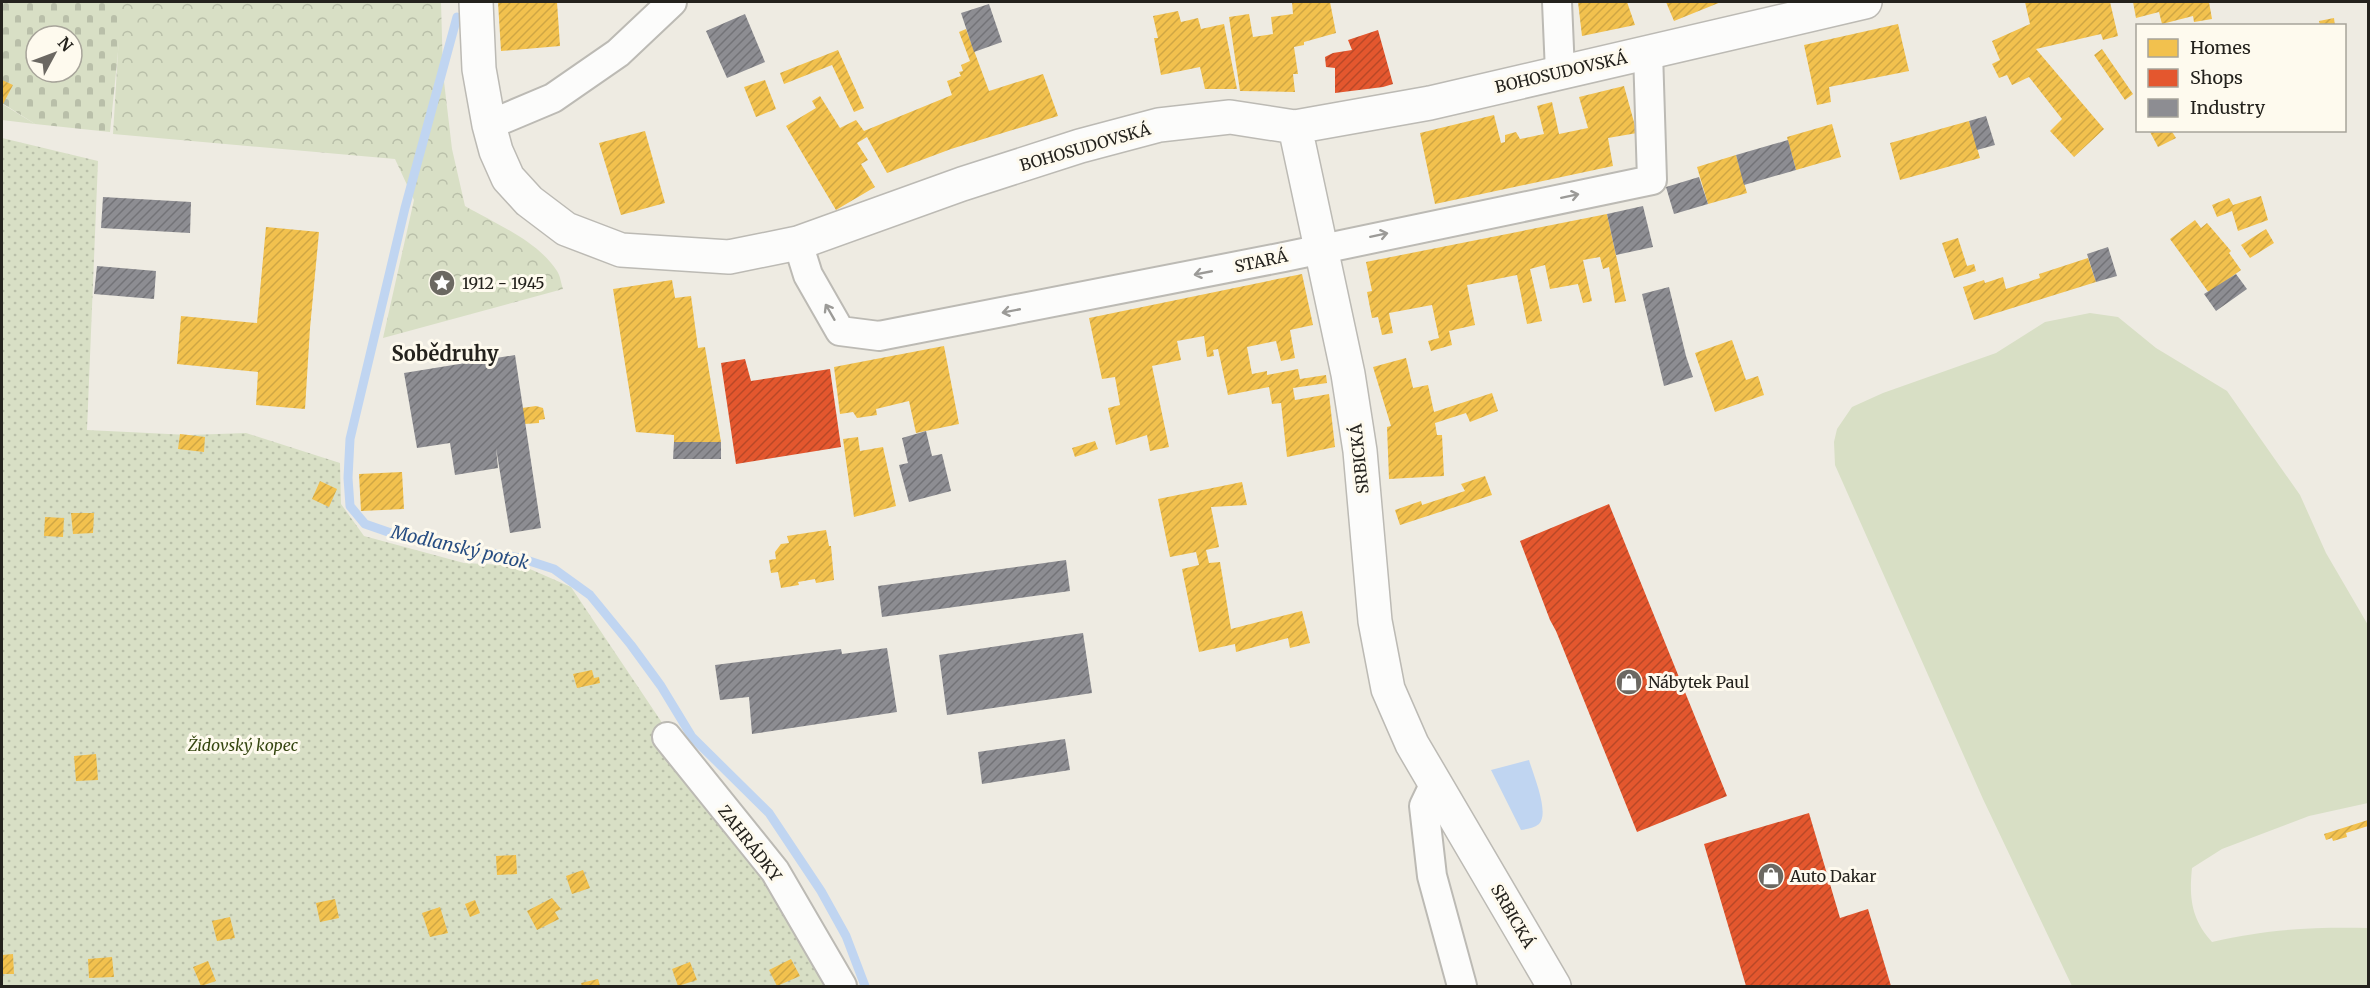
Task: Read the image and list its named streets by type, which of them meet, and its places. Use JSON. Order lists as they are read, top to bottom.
{
  "streets": {
    "street": [
      "BOHOSUDOVSKÁ",
      "STARÁ",
      "SRBICKÁ",
      "ZAHRÁDKY"
    ]
  },
  "crossings": [
    ["BOHOSUDOVSKÁ", "STARÁ"],
    ["BOHOSUDOVSKÁ", "SRBICKÁ"],
    ["STARÁ", "SRBICKÁ"]
  ],
  "districts": ["Sobědruhy"],
  "water": ["Modlanský potok"],
  "parks": ["Židovský kopec"],
  "places": {
    "place": ["1912 - 1945"],
    "shop": ["Nábytek Paul", "Auto Dakar"]
  },
  "legend": ["Homes", "Shops", "Industry"],
  "north": "top right"
}
